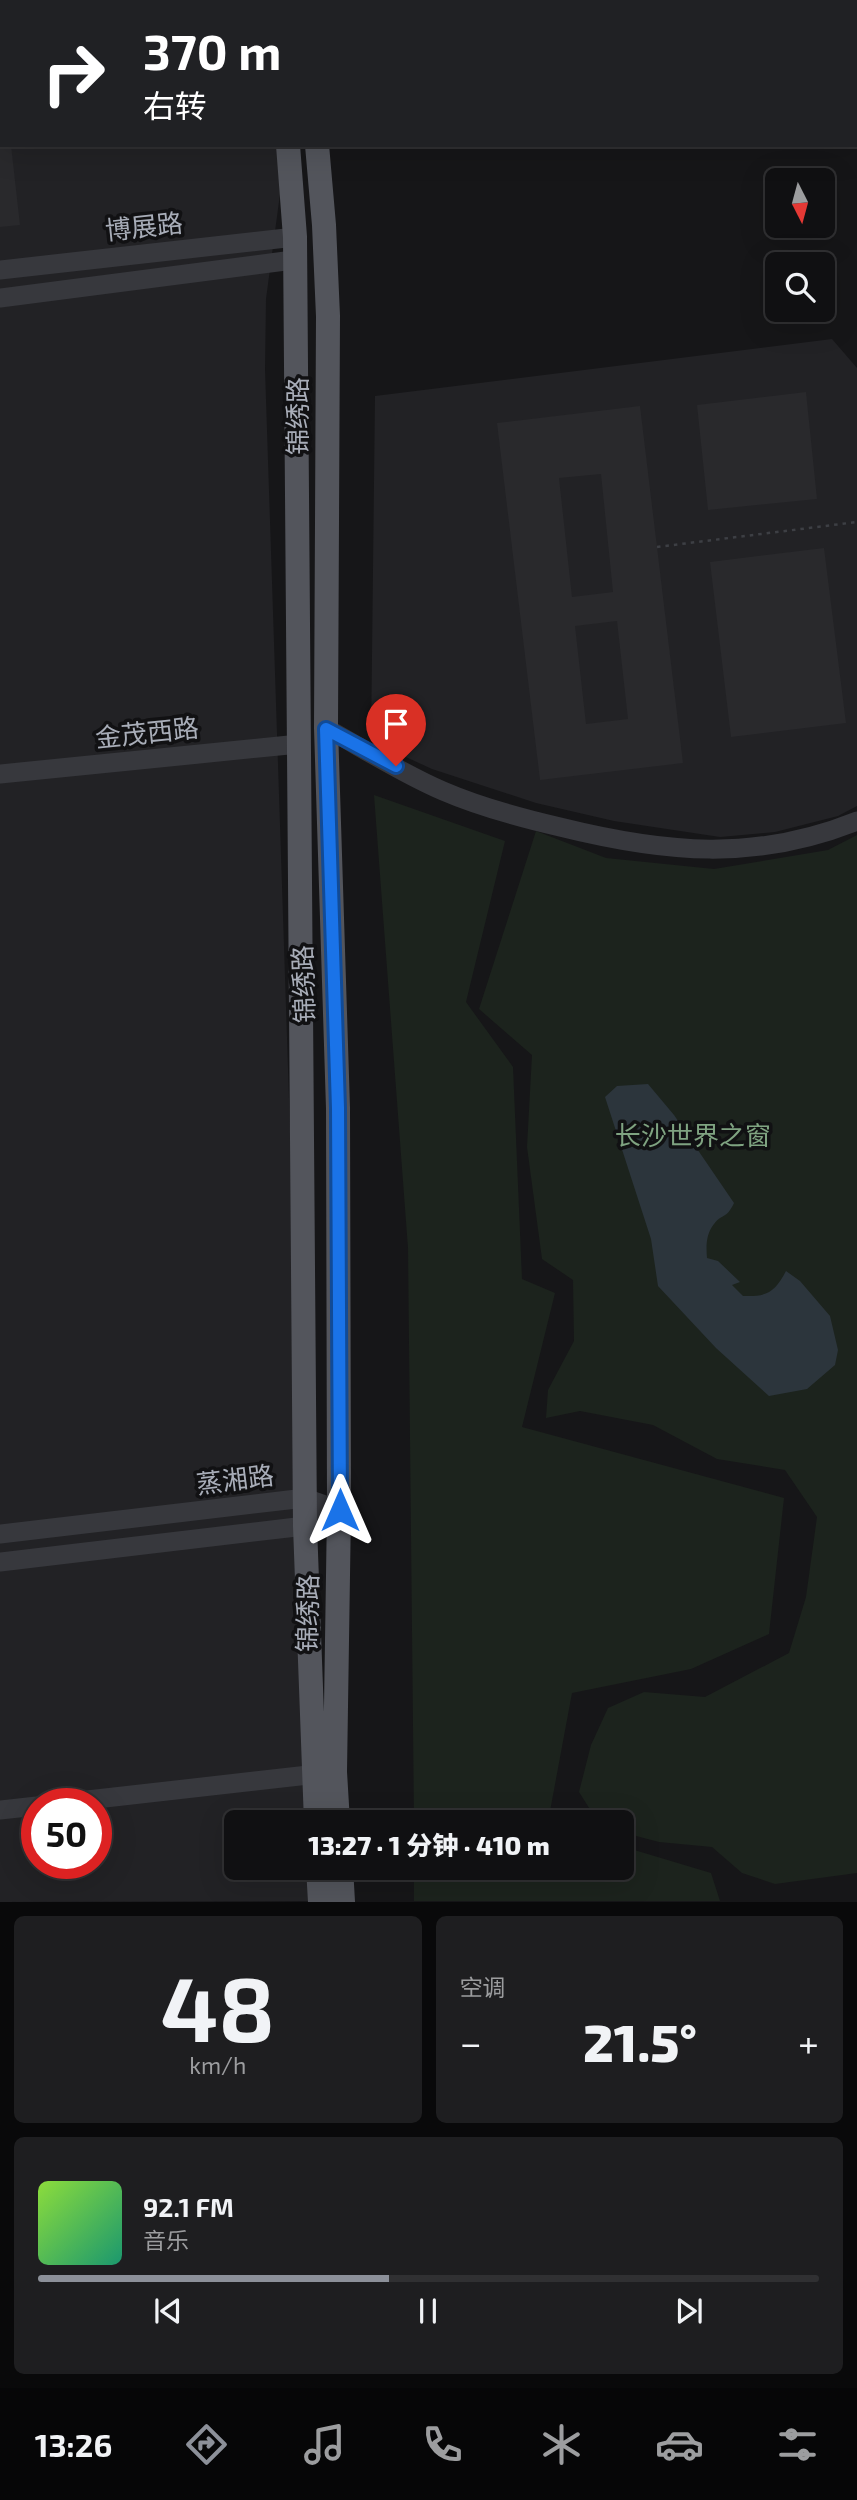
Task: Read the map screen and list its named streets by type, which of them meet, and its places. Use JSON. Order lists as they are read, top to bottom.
{
  "streets": {
    "main road": ["锦绣路"],
    "street": ["博展路", "金茂西路", "蒸湘路"]
  },
  "crossings": [
    ["博展路", "锦绣路"],
    ["锦绣路", "金茂西路"],
    ["锦绣路", "蒸湘路"]
  ],
  "parks": ["长沙世界之窗"],
  "north": "bottom",
  "page": {
    "turn": ["370 m", "右转"],
    "limit": "50",
    "trip": "13:27 · 1 分钟 · 410 m",
    "tile": [
      ["48", "km/h"],
      "空调"
    ],
    "heat": ["−", "21.5°", "+"],
    "song": ["92.1 FM", "音乐"],
    "tabs": "13:26"
  }
}
